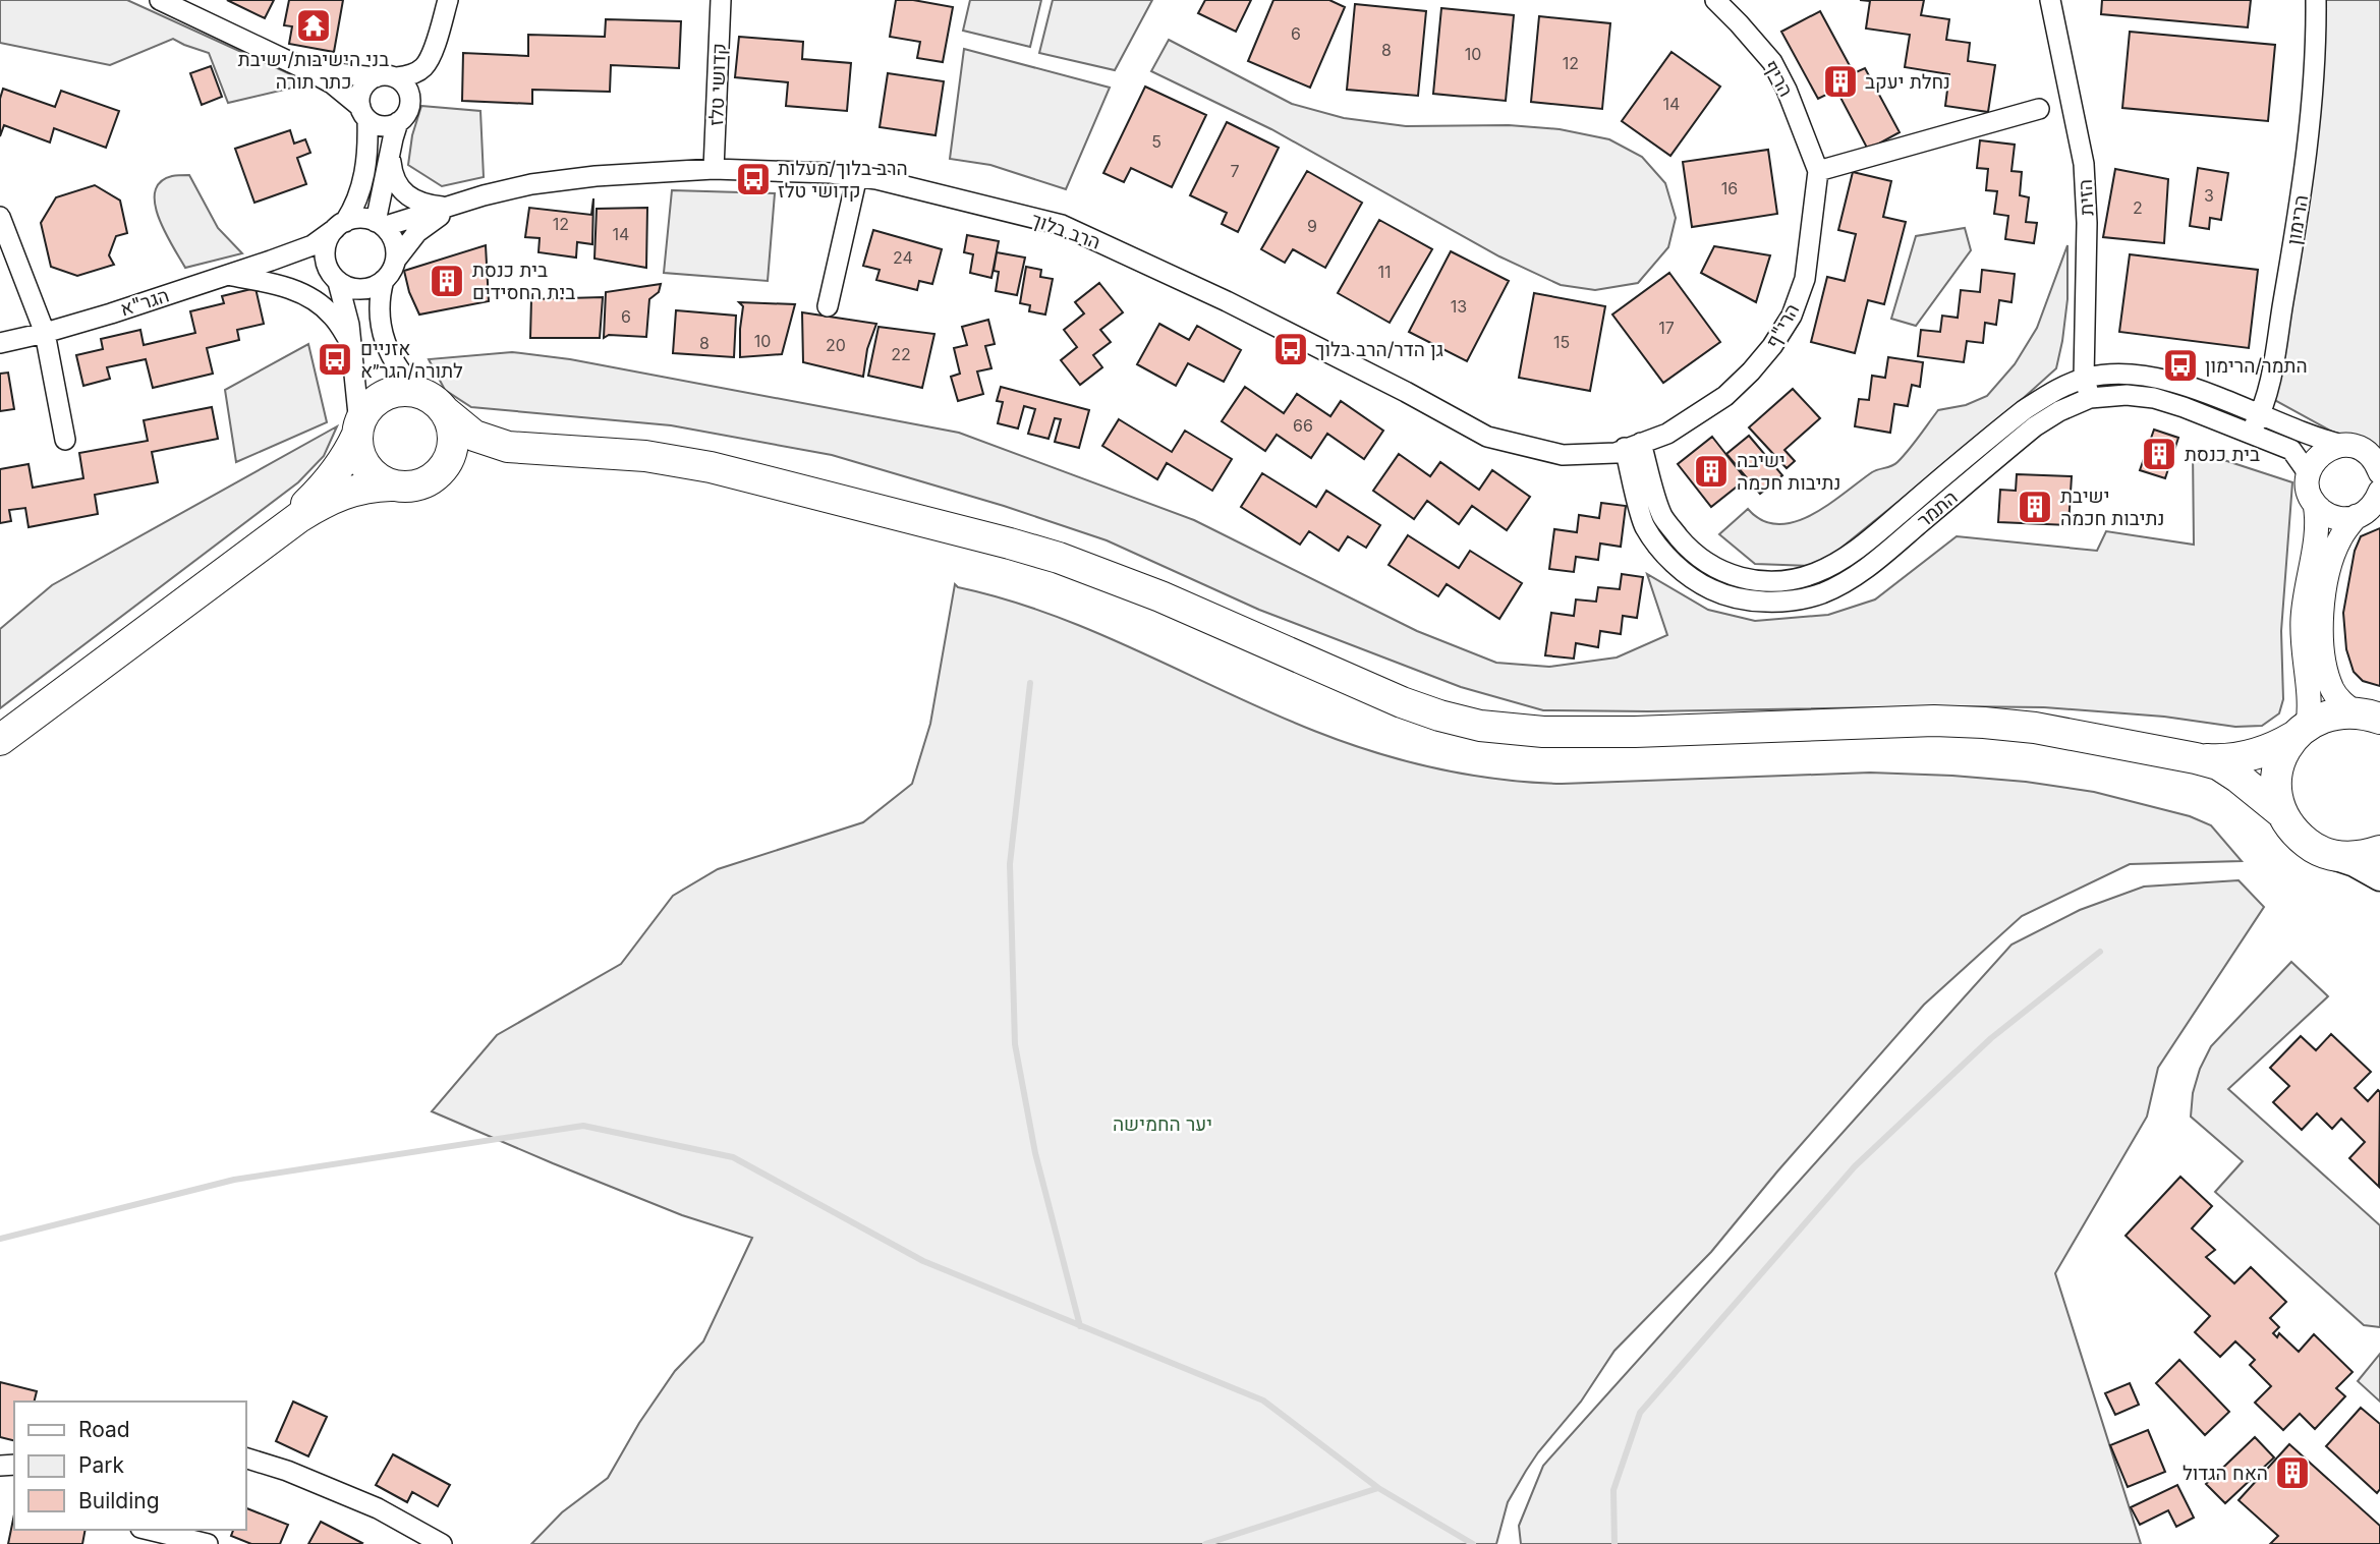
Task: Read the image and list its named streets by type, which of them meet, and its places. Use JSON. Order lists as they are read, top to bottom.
{
  "streets": {
    "street": [
      "הריף",
      "קדושי טלז",
      "הזית",
      "הרימון",
      "הרב בלוך",
      "הגר\"א",
      "הרי\"ף",
      "התמר"
    ]
  },
  "crossings": [
    ["הריף", "הרי\"ף"],
    ["קדושי טלז", "הרב בלוך"],
    ["הזית", "התמר"],
    ["הרימון", "התמר"],
    ["הרב בלוך", "הגר\"א"],
    ["הרב בלוך", "הרי\"ף"],
    ["הרב בלוך", "התמר"]
  ],
  "parks": ["יער החמישה"],
  "places": {
    "temple": ["בני הישיבות/ישיבת כתר תורה"],
    "building": [
      "נחלת יעקב",
      "בית כנסת בית החסידים",
      "בית כנסת",
      "ישיבה נתיבות חכמה",
      "ישיבת נתיבות חכמה",
      "האח הגדול"
    ],
    "bus stop": [
      "הרב בלוך/מעלות קדושי טלז",
      "גן הדר/הרב בלוך",
      "אזניים לתורה/הגר״א",
      "התמר/הרימון"
    ]
  },
  "house_numbers": [
    "6",
    "8",
    "10",
    "12",
    "14",
    "5",
    "7",
    "16",
    "3",
    "2",
    "12",
    "9",
    "14",
    "24",
    "11",
    "13",
    "6",
    "17",
    "10",
    "15",
    "8",
    "20",
    "22",
    "66"
  ],
  "legend": ["Road", "Park", "Building"]
}
